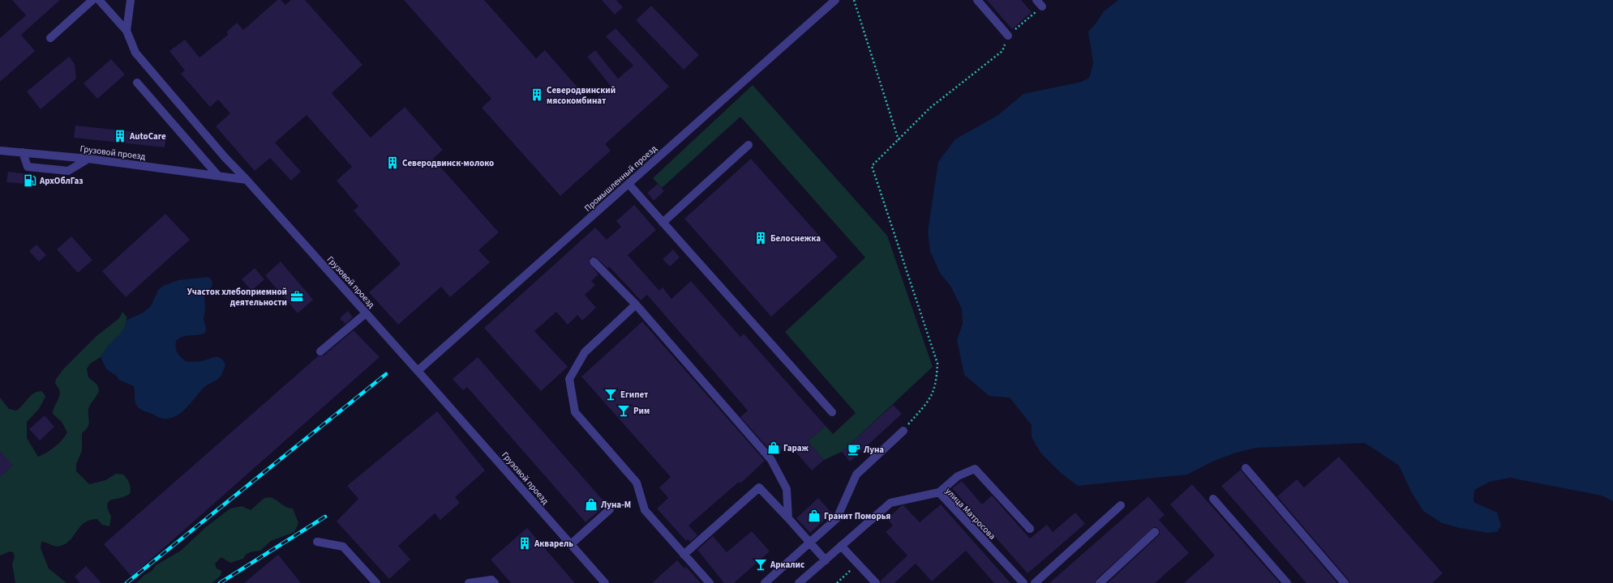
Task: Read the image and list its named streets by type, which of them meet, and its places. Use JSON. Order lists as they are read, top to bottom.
{
  "streets": {
    "street": ["Грузовой проезд", "Промышленный проезд", "улица Матросова"]
  },
  "crossings": [
    ["Грузовой проезд", "Промышленный проезд"]
  ],
  "places": {
    "building": [
      "Северодвинский мясокомбинат",
      "AutoCare",
      "Северодвинск-молоко",
      "Белоснежка",
      "Акварель"
    ],
    "fuel station": ["АрхОблГаз"],
    "office": ["Участок хлебоприемной деятельности"],
    "bar": ["Египет", "Рим", "Аркалис"],
    "shop": ["Гараж", "Луна-М", "Гранит Поморья"],
    "cafe": ["Луна"]
  }
}
